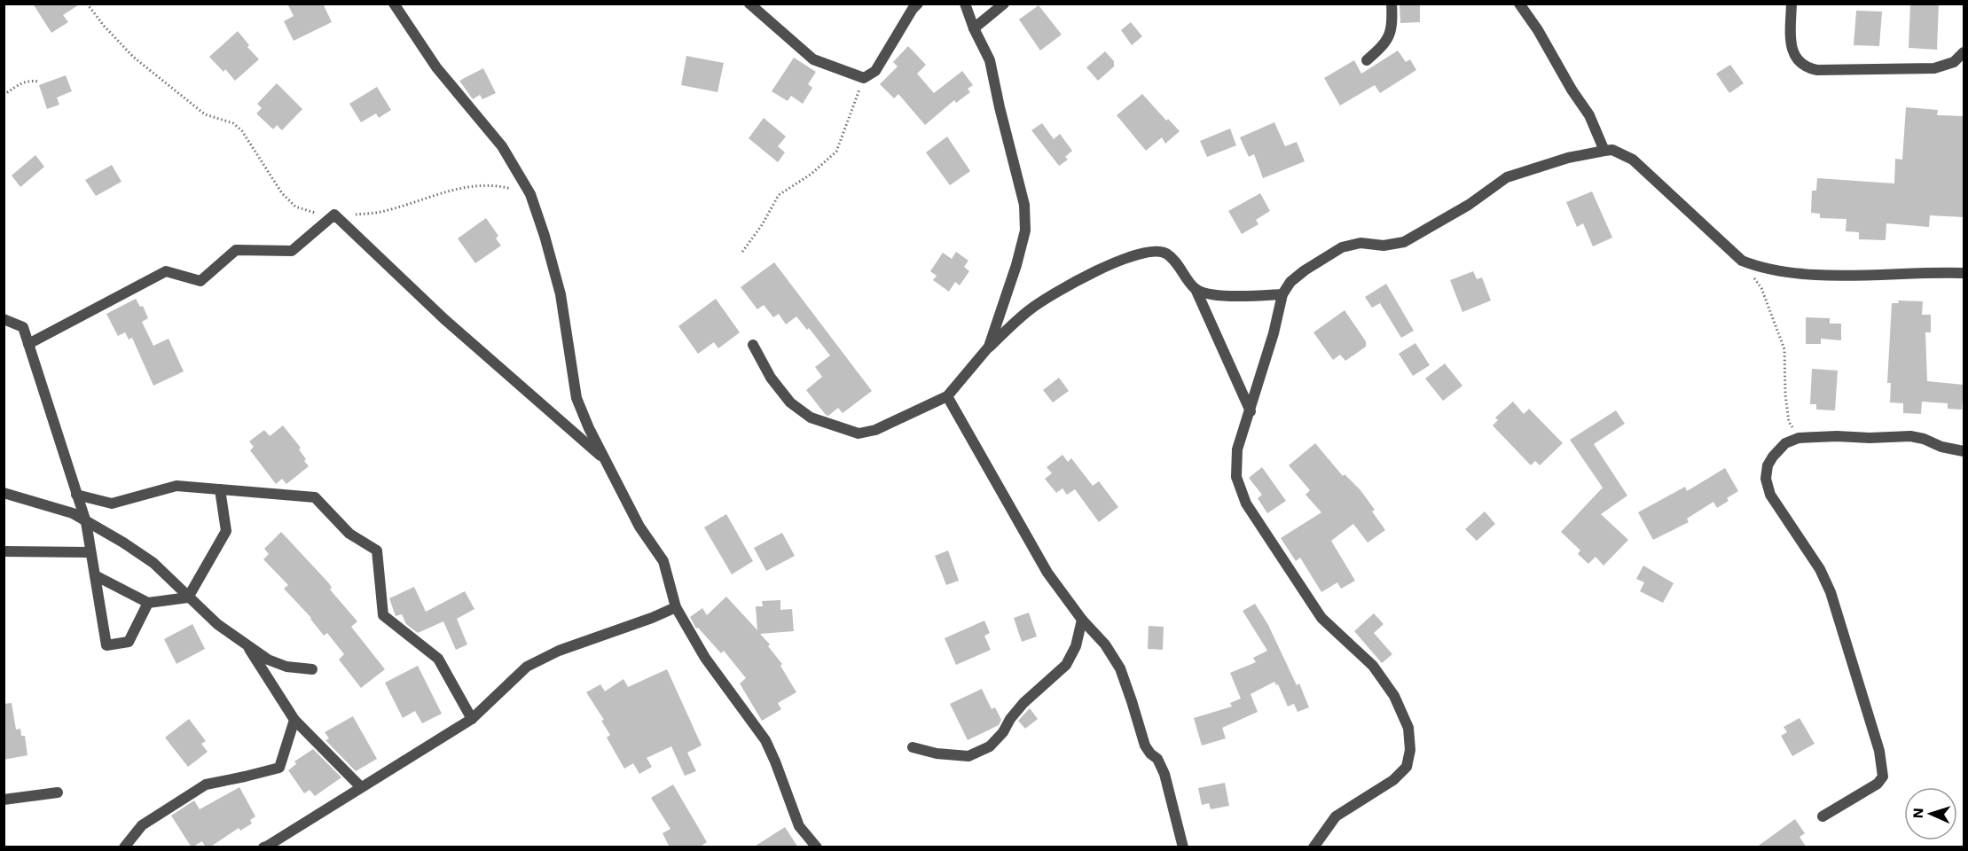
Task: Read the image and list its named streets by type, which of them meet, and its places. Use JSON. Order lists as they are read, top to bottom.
{
  "north": "left"
}
